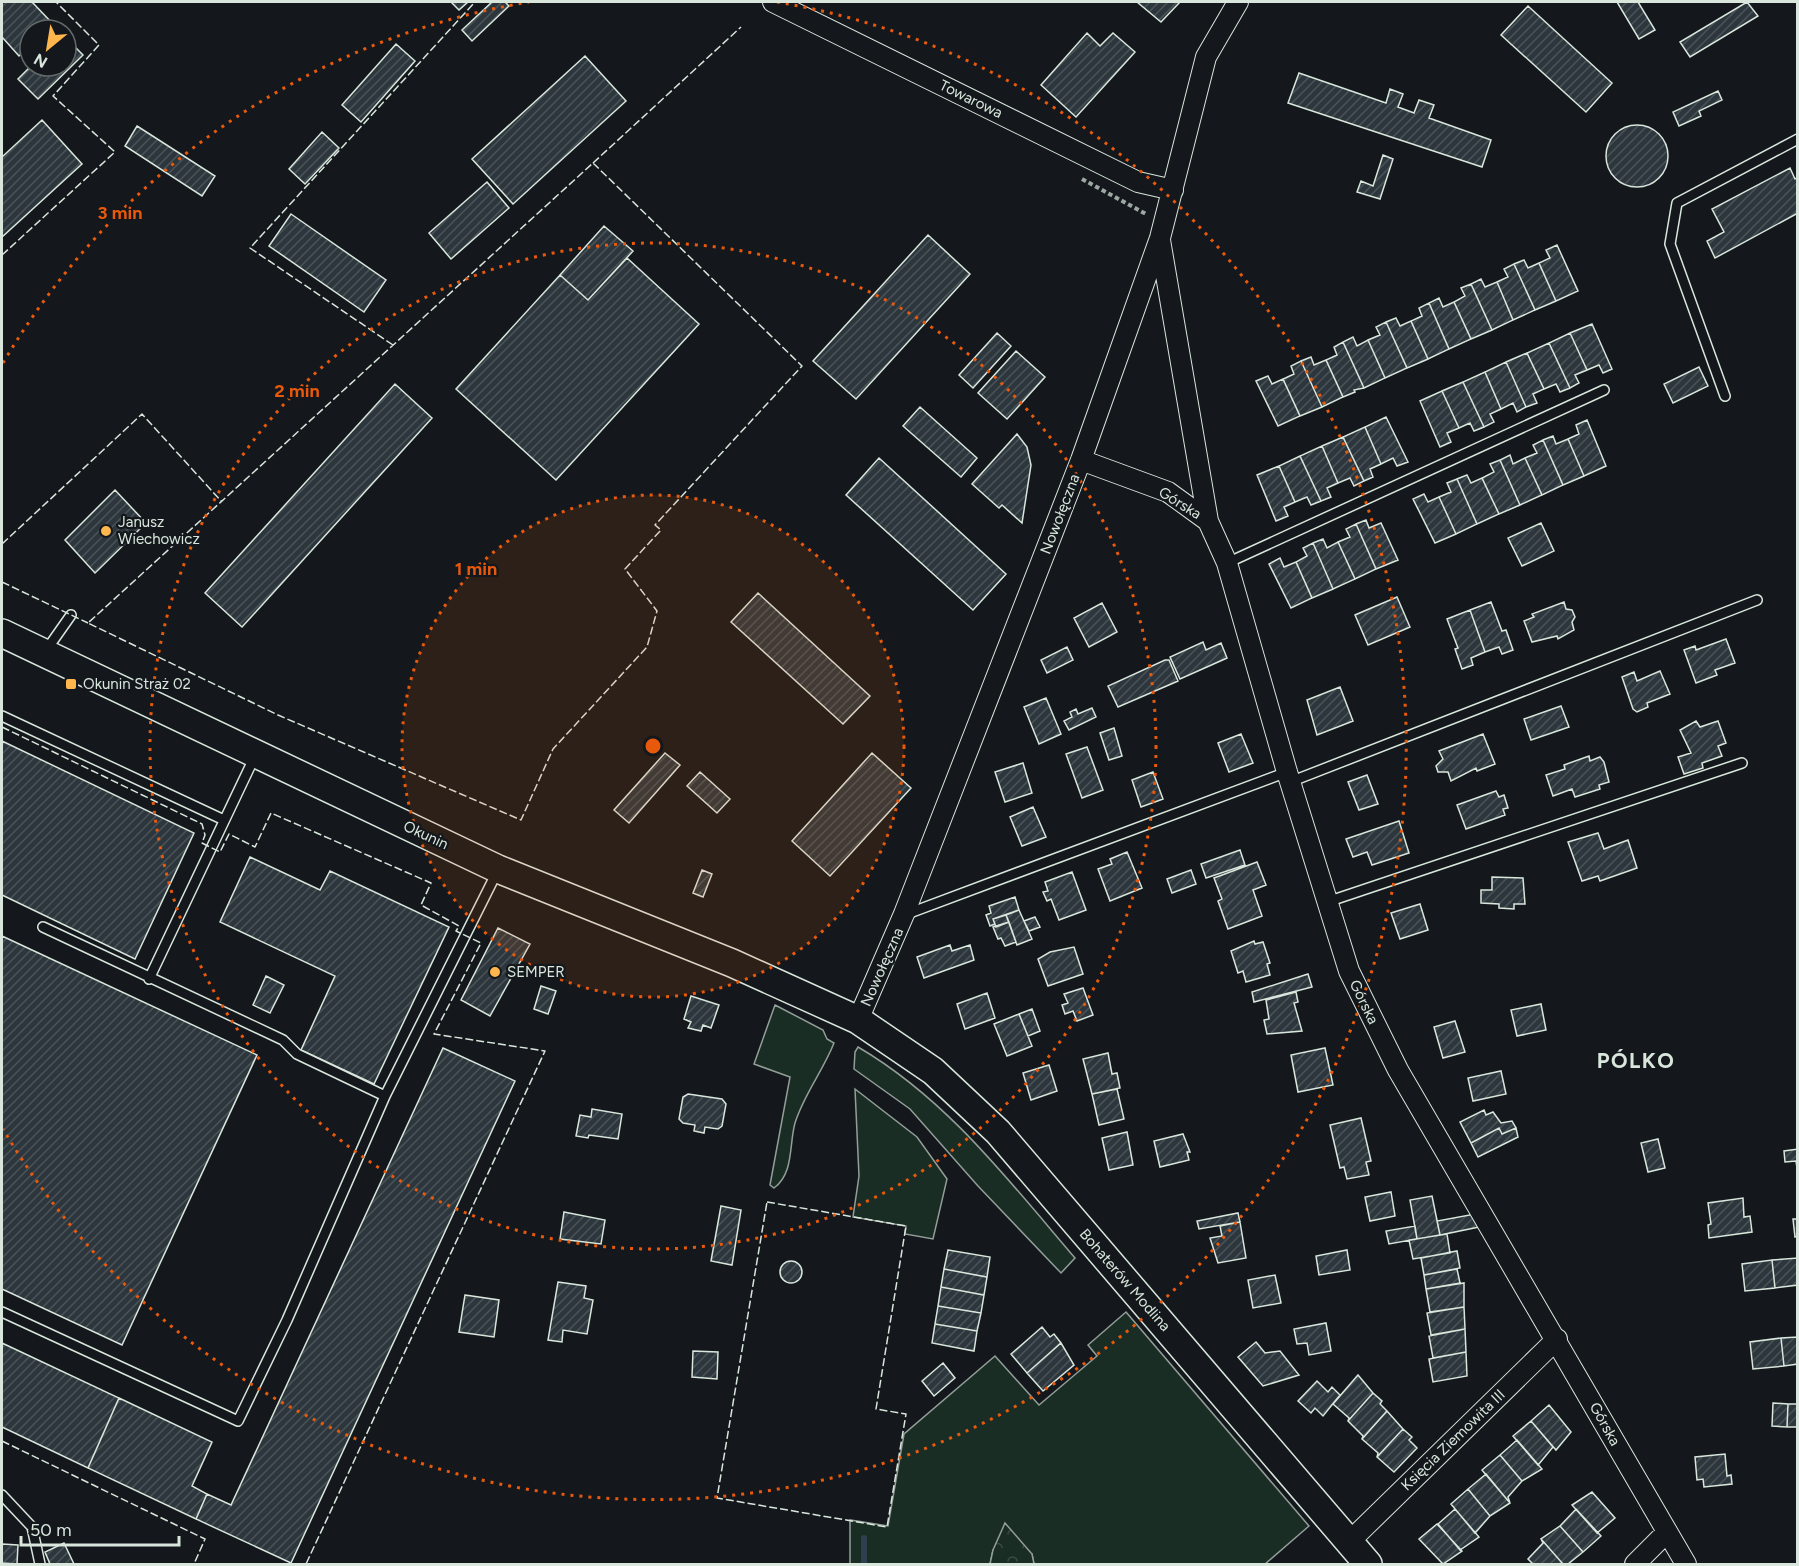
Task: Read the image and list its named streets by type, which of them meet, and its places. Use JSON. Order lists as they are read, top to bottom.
{
  "streets": {
    "main road": ["Okunin", "Bohaterów Modlina"],
    "street": [
      "Towarowa",
      "Górska",
      "Nowołęczna",
      "Księcia Ziemowita III"
    ]
  },
  "crossings": [
    ["Towarowa", "Nowołęczna"],
    ["Górska", "Nowołęczna"],
    ["Górska", "Księcia Ziemowita III"],
    ["Nowołęczna", "Okunin"],
    ["Nowołęczna", "Bohaterów Modlina"],
    ["Okunin", "Bohaterów Modlina"],
    ["Bohaterów Modlina", "Księcia Ziemowita III"]
  ],
  "districts": ["PÓLKO"],
  "places": {
    "other": ["Janusz Wiechowicz", "SEMPER"],
    "transit": ["Okunin Straż 02"]
  },
  "scale_bar": "50 m",
  "north": "bottom left",
  "rings": ["3 min", "2 min", "1 min"]
}
